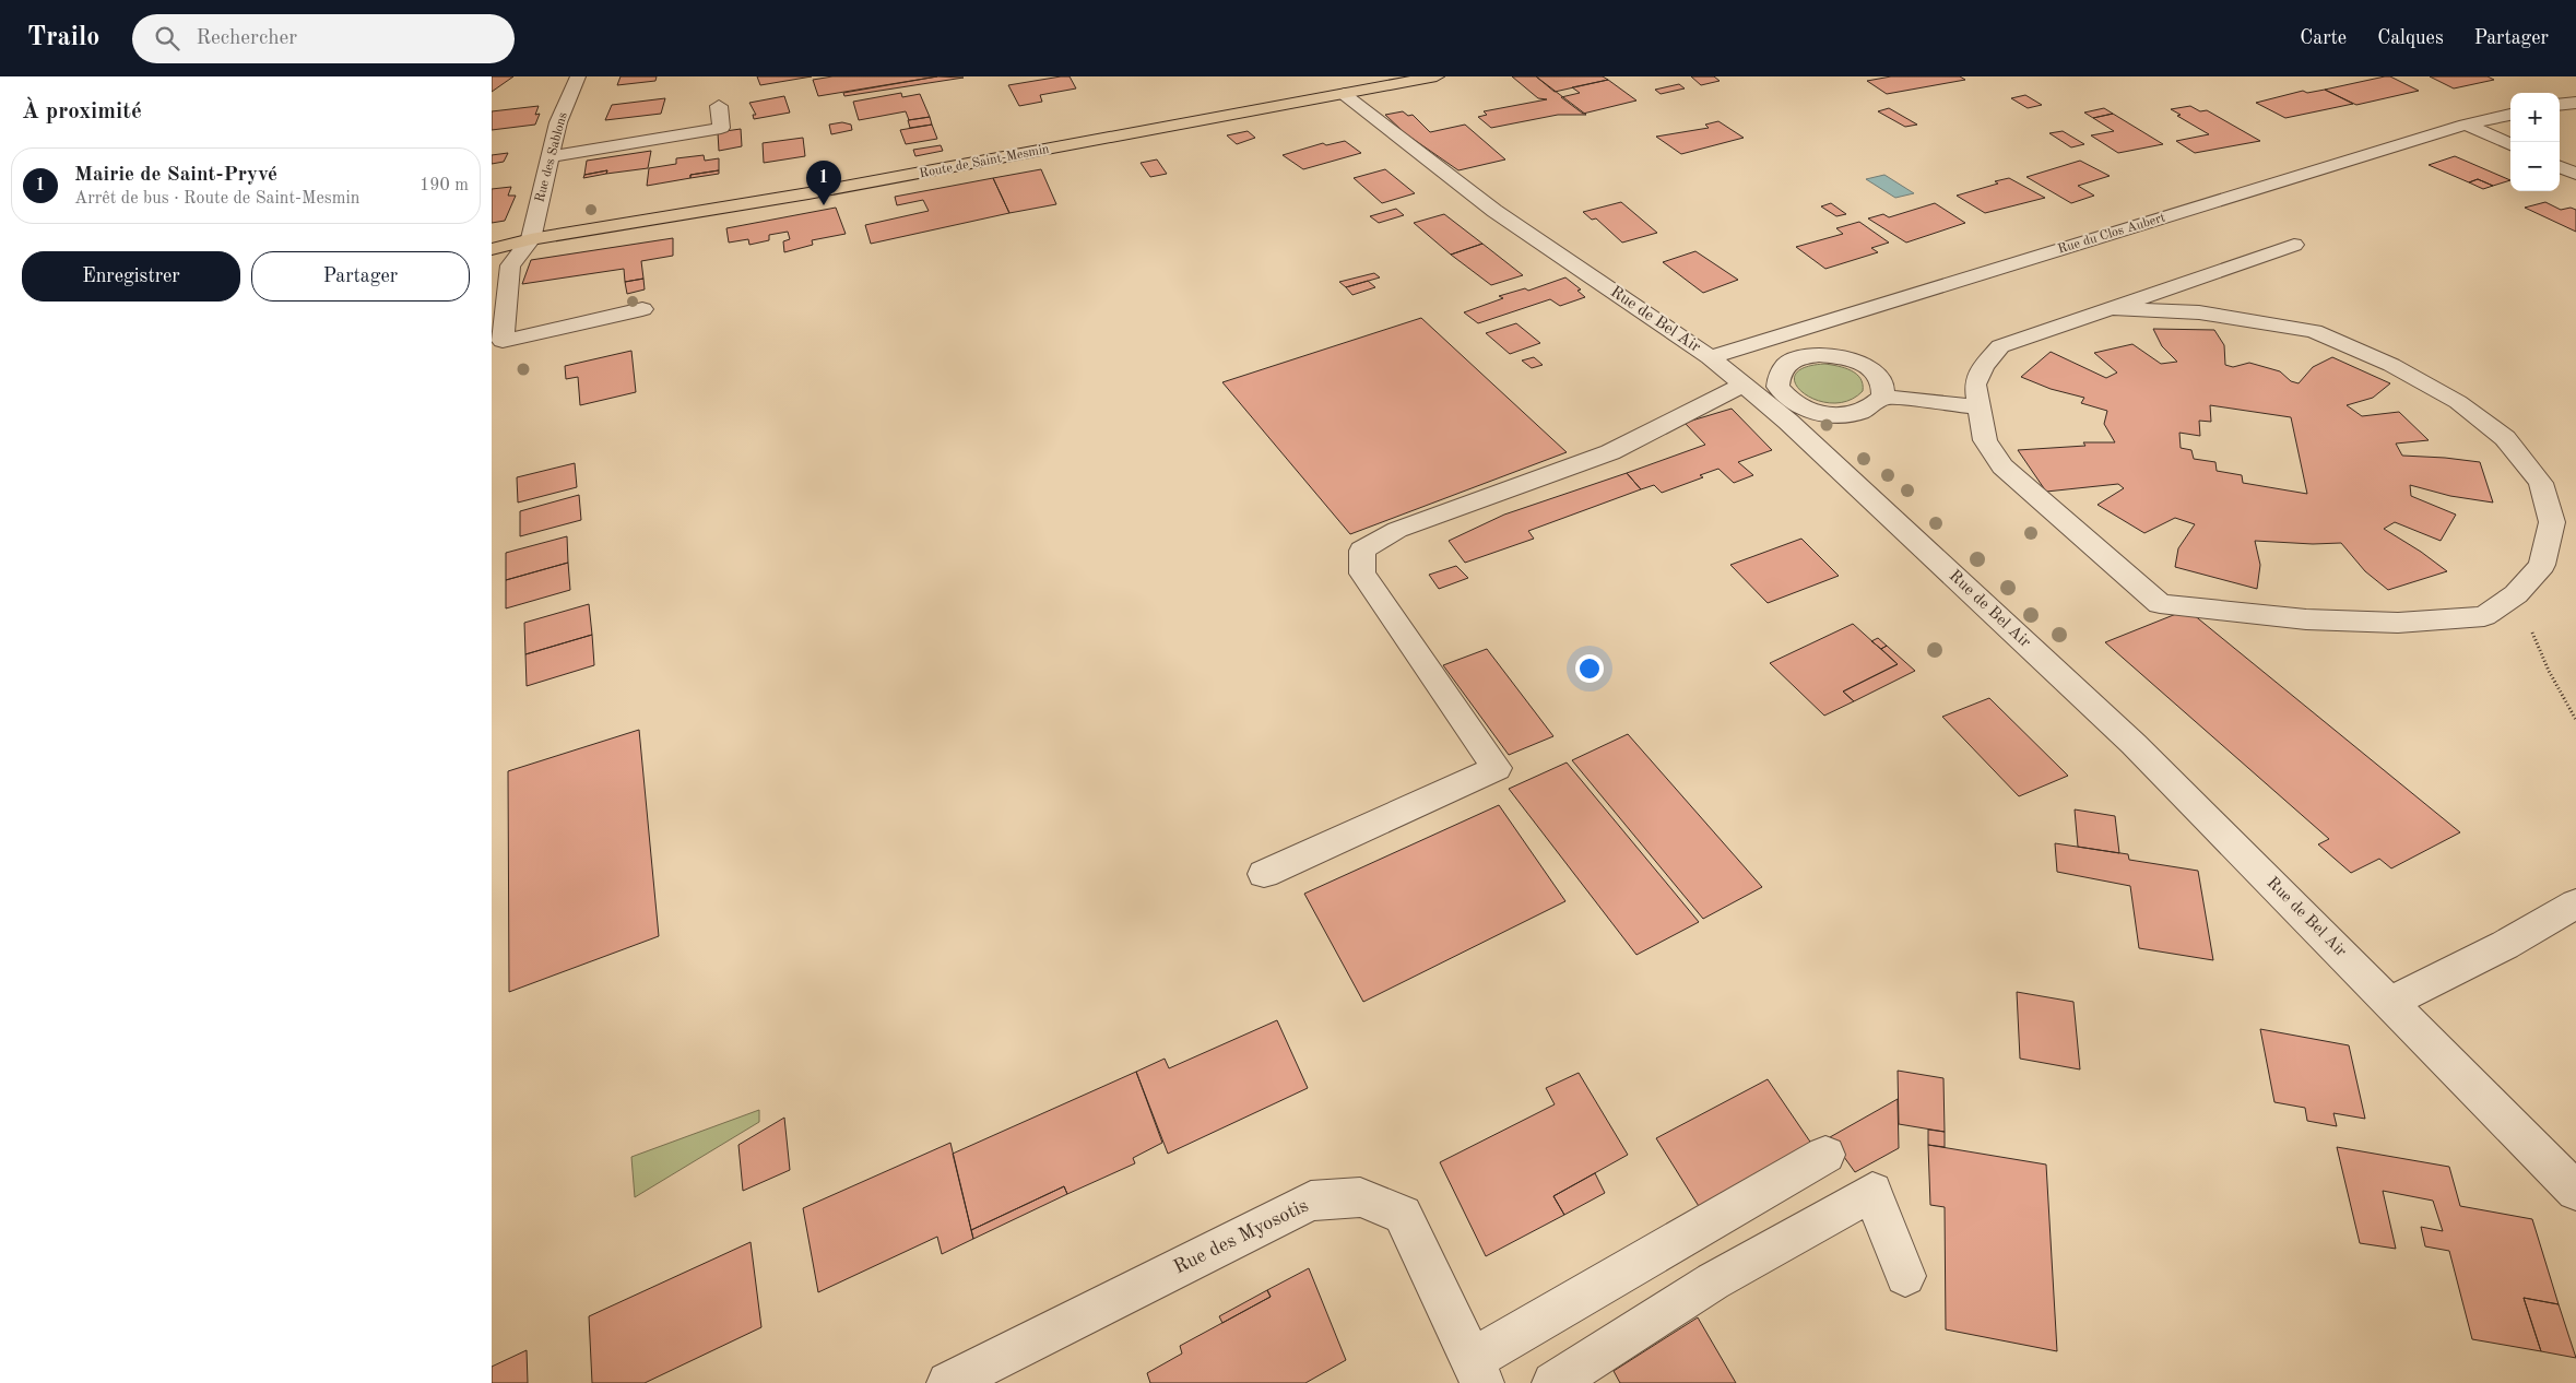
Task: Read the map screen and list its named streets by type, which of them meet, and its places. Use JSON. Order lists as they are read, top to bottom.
{
  "streets": {
    "main road": ["Route de Saint-Mesmin"],
    "street": [
      "Rue des Sablons",
      "Rue du Clos Aubert",
      "Rue de Bel Air",
      "Rue des Myosotis"
    ]
  },
  "crossings": [
    ["Rue des Sablons", "Route de Saint-Mesmin"],
    ["Route de Saint-Mesmin", "Rue de Bel Air"],
    ["Rue du Clos Aubert", "Rue de Bel Air"]
  ],
  "page": {
    "header": "Trailo",
    "search": "Rechercher",
    "nav": ["Carte", "Calques", "Partager"],
    "heading": "À proximité",
    "map_buttons": ["+", "−"],
    "list": [
      {
        "mark": "1",
        "name": "Mairie de Saint-Pryvé",
        "note": "Arrêt de bus · Route de Saint-Mesmin",
        "value": "190 m"
      }
    ],
    "pins": "1",
    "buttons": ["Enregistrer", "Partager"]
  }
}
